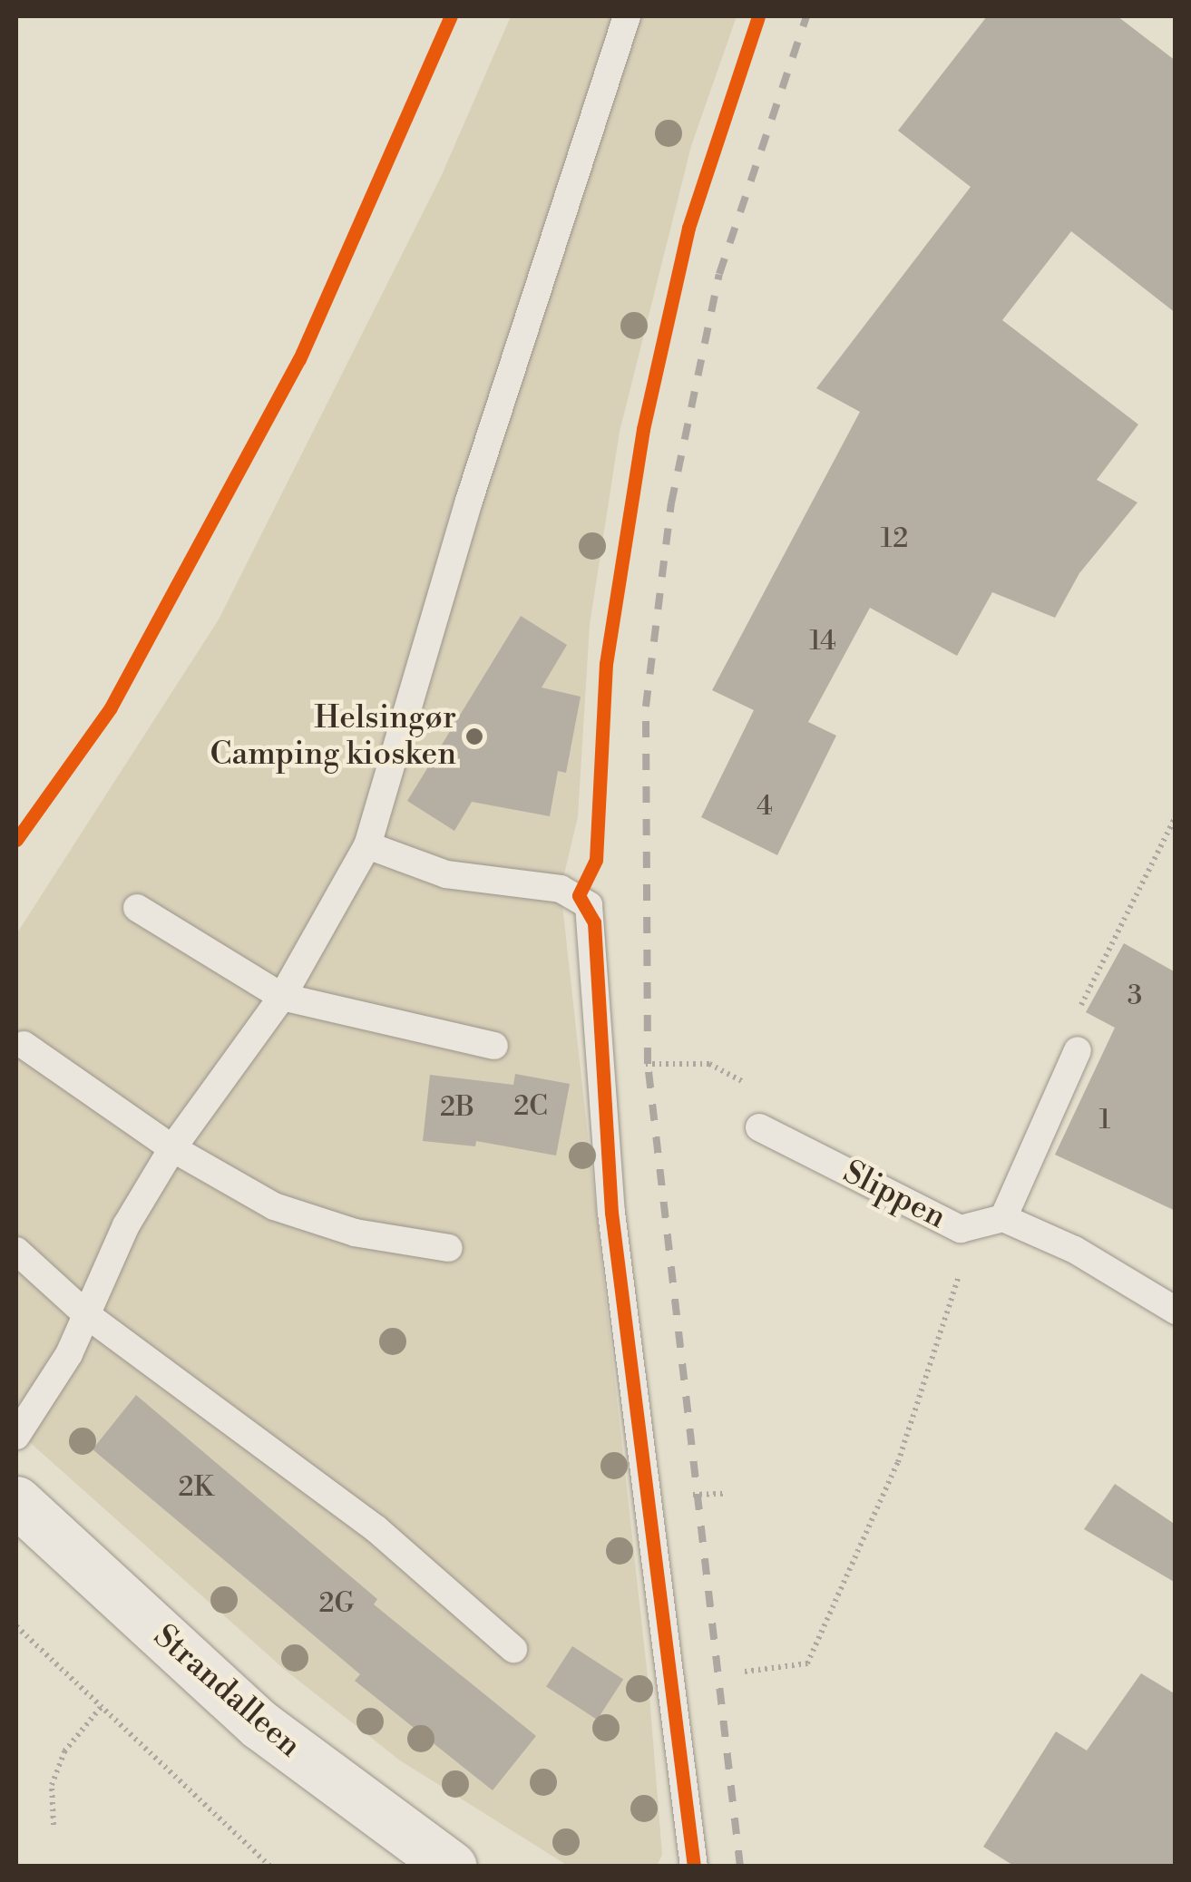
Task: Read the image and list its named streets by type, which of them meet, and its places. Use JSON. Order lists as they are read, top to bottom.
{
  "streets": {
    "street": ["Strandalleen"],
    "lane": ["Slippen"]
  },
  "places": ["Helsingør Camping kiosken"],
  "house_numbers": [
    "12",
    "14",
    "4",
    "3",
    "2C",
    "2B",
    "1",
    "2K",
    "2G"
  ]
}
